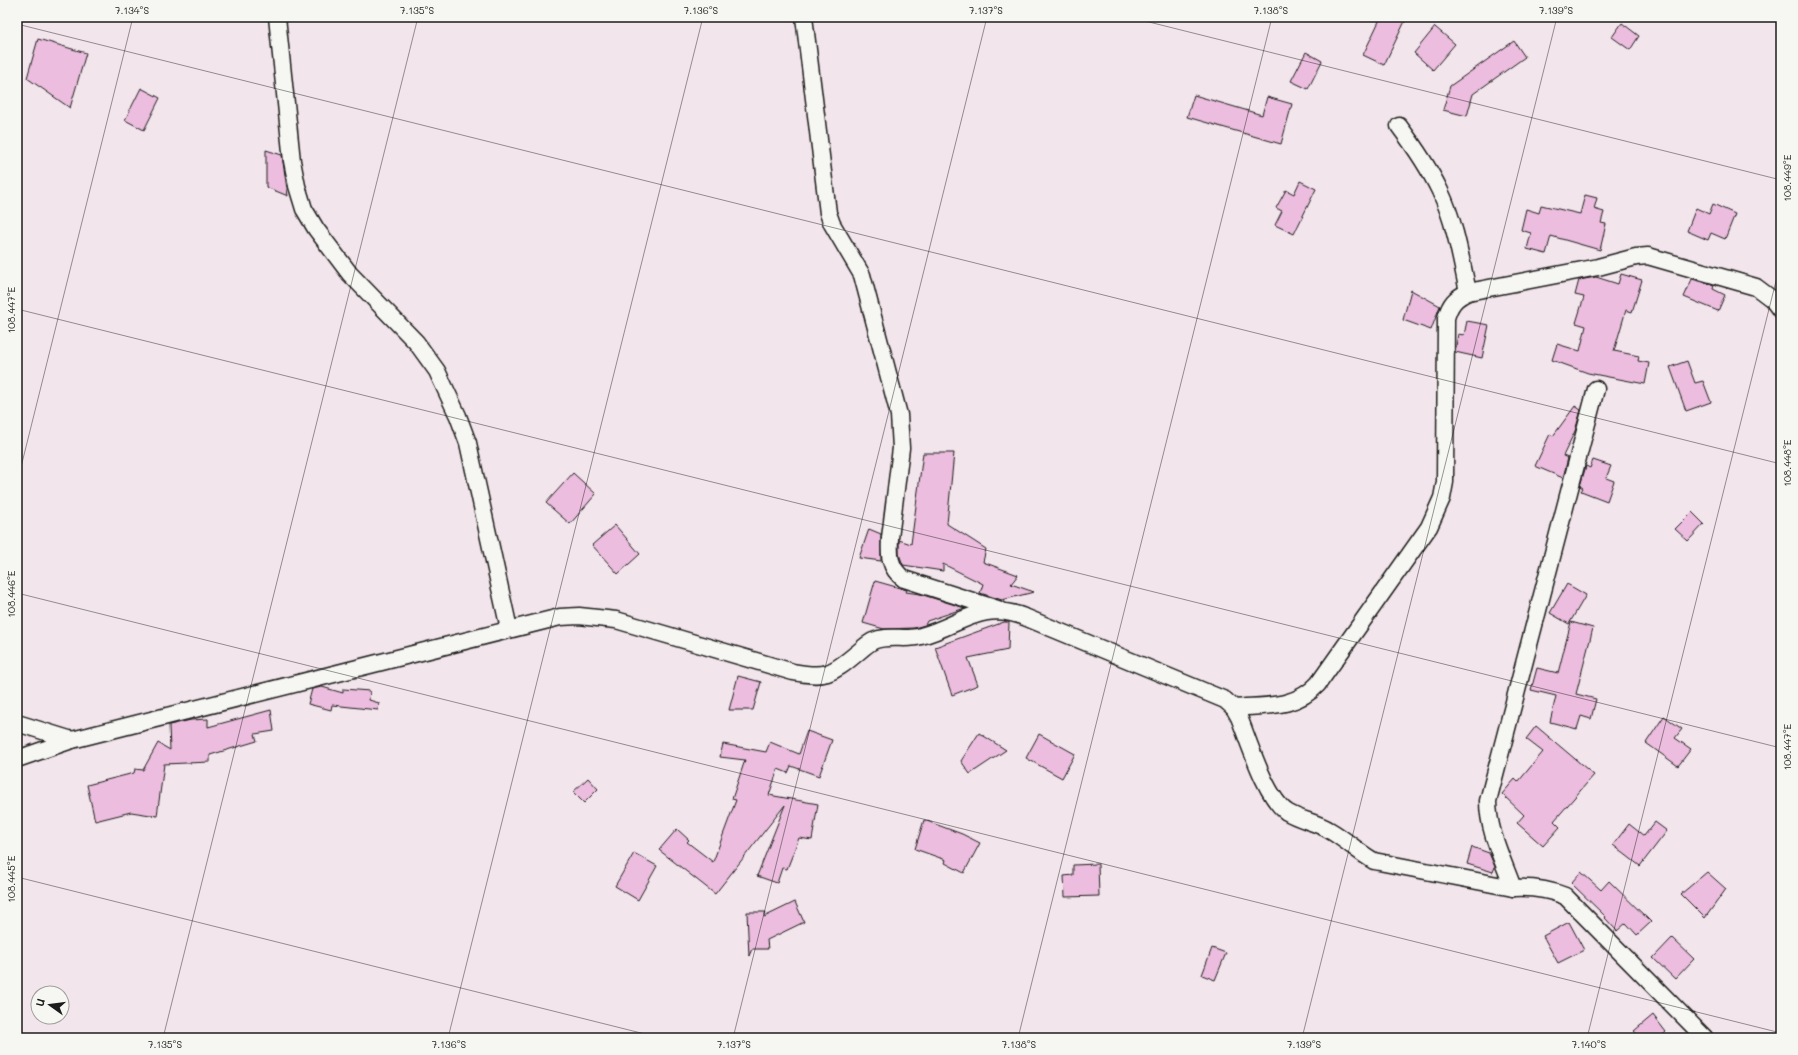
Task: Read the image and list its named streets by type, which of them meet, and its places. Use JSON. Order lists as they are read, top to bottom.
{
  "north": "left",
  "coordinates": [
    "7.134°S",
    "7.135°S",
    "7.136°S",
    "7.137°S",
    "7.138°S",
    "7.139°S",
    "108.449°E",
    "108.447°E",
    "108.448°E",
    "108.446°E",
    "108.445°E",
    "7.140°S"
  ]
}
